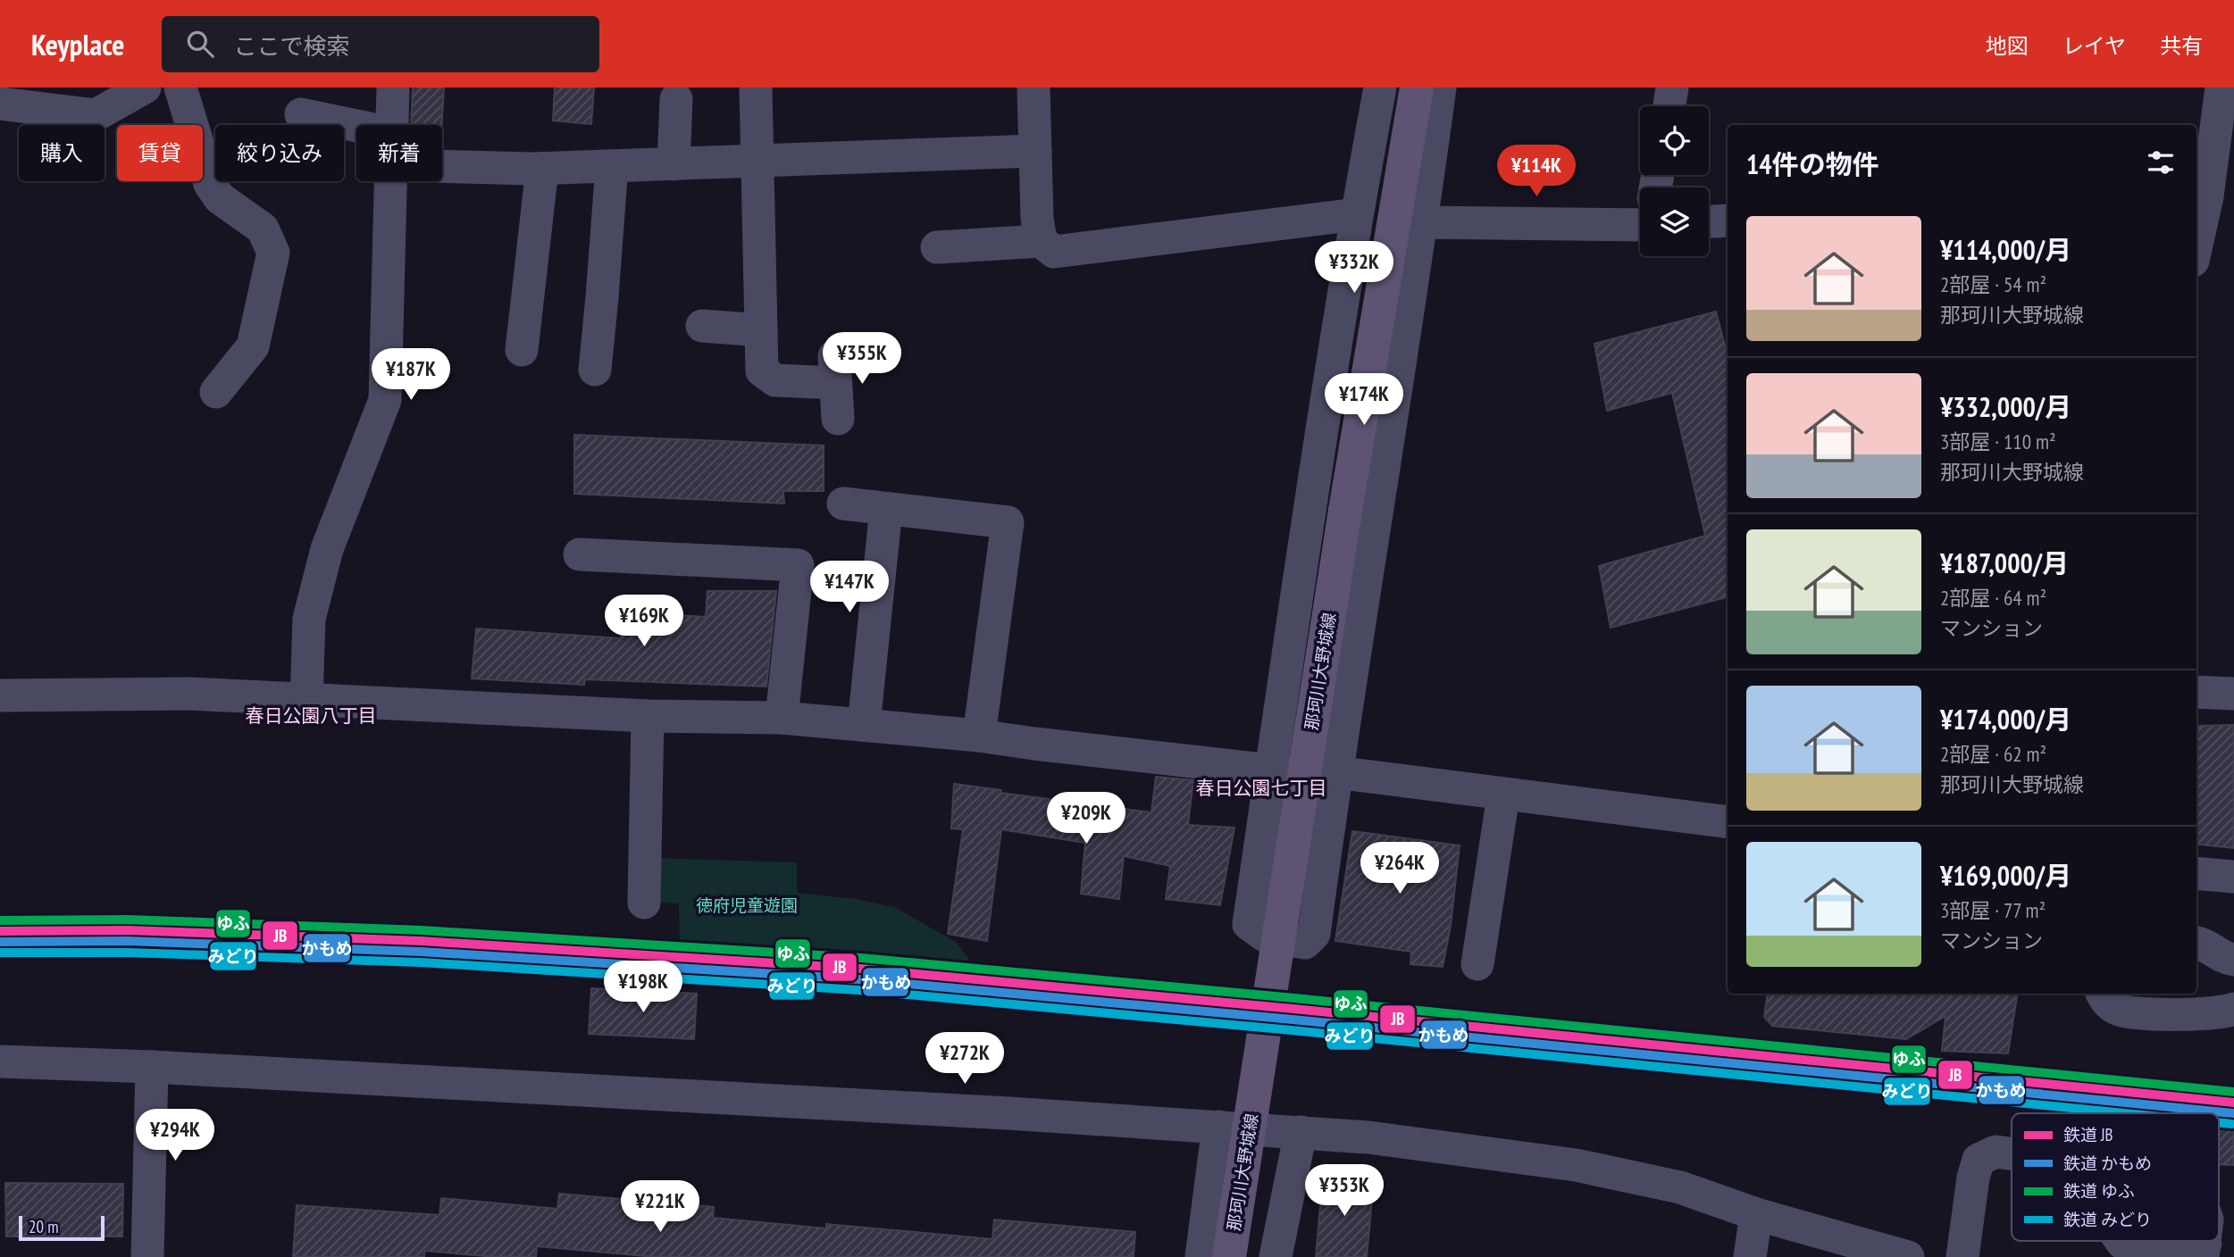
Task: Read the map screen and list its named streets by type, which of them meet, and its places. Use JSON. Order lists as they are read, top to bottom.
{
  "streets": {
    "main road": ["那珂川大野城線"]
  },
  "districts": ["春日公園八丁目", "春日公園七丁目"],
  "parks": ["徳府児童遊園"],
  "lines": [
    "rail line ゆふ",
    "rail line JB",
    "rail line かもめ",
    "rail line みどり"
  ],
  "legend": [
    "鉄道 JB",
    "鉄道 かもめ",
    "鉄道 ゆふ",
    "鉄道 みどり"
  ],
  "scale_bar": "20 m",
  "page": {
    "header": "Keyplace",
    "search": "ここで検索",
    "nav": ["地図", "レイヤ", "共有"],
    "chip": [
      "購入",
      "賃貸",
      "絞り込み",
      "新着"
    ],
    "heading": "14件の物件",
    "price": [
      "¥114K",
      "¥332K",
      "¥355K",
      "¥187K",
      "¥174K",
      "¥147K",
      "¥169K",
      "¥209K",
      "¥264K",
      "¥198K",
      "¥272K",
      "¥294K",
      "¥353K",
      "¥221K"
    ],
    "list": [
      {
        "name": "¥114,000/月",
        "note": "2部屋 · 54 m² · 那珂川大野城線"
      },
      {
        "name": "¥332,000/月",
        "note": "3部屋 · 110 m² · 那珂川大野城線"
      },
      {
        "name": "¥187,000/月",
        "note": "2部屋 · 64 m² · マンション"
      },
      {
        "name": "¥174,000/月",
        "note": "2部屋 · 62 m² · 那珂川大野城線"
      },
      {
        "name": "¥169,000/月",
        "note": "3部屋 · 77 m² · マンション"
      }
    ],
    "scale": "20 m"
  }
}
